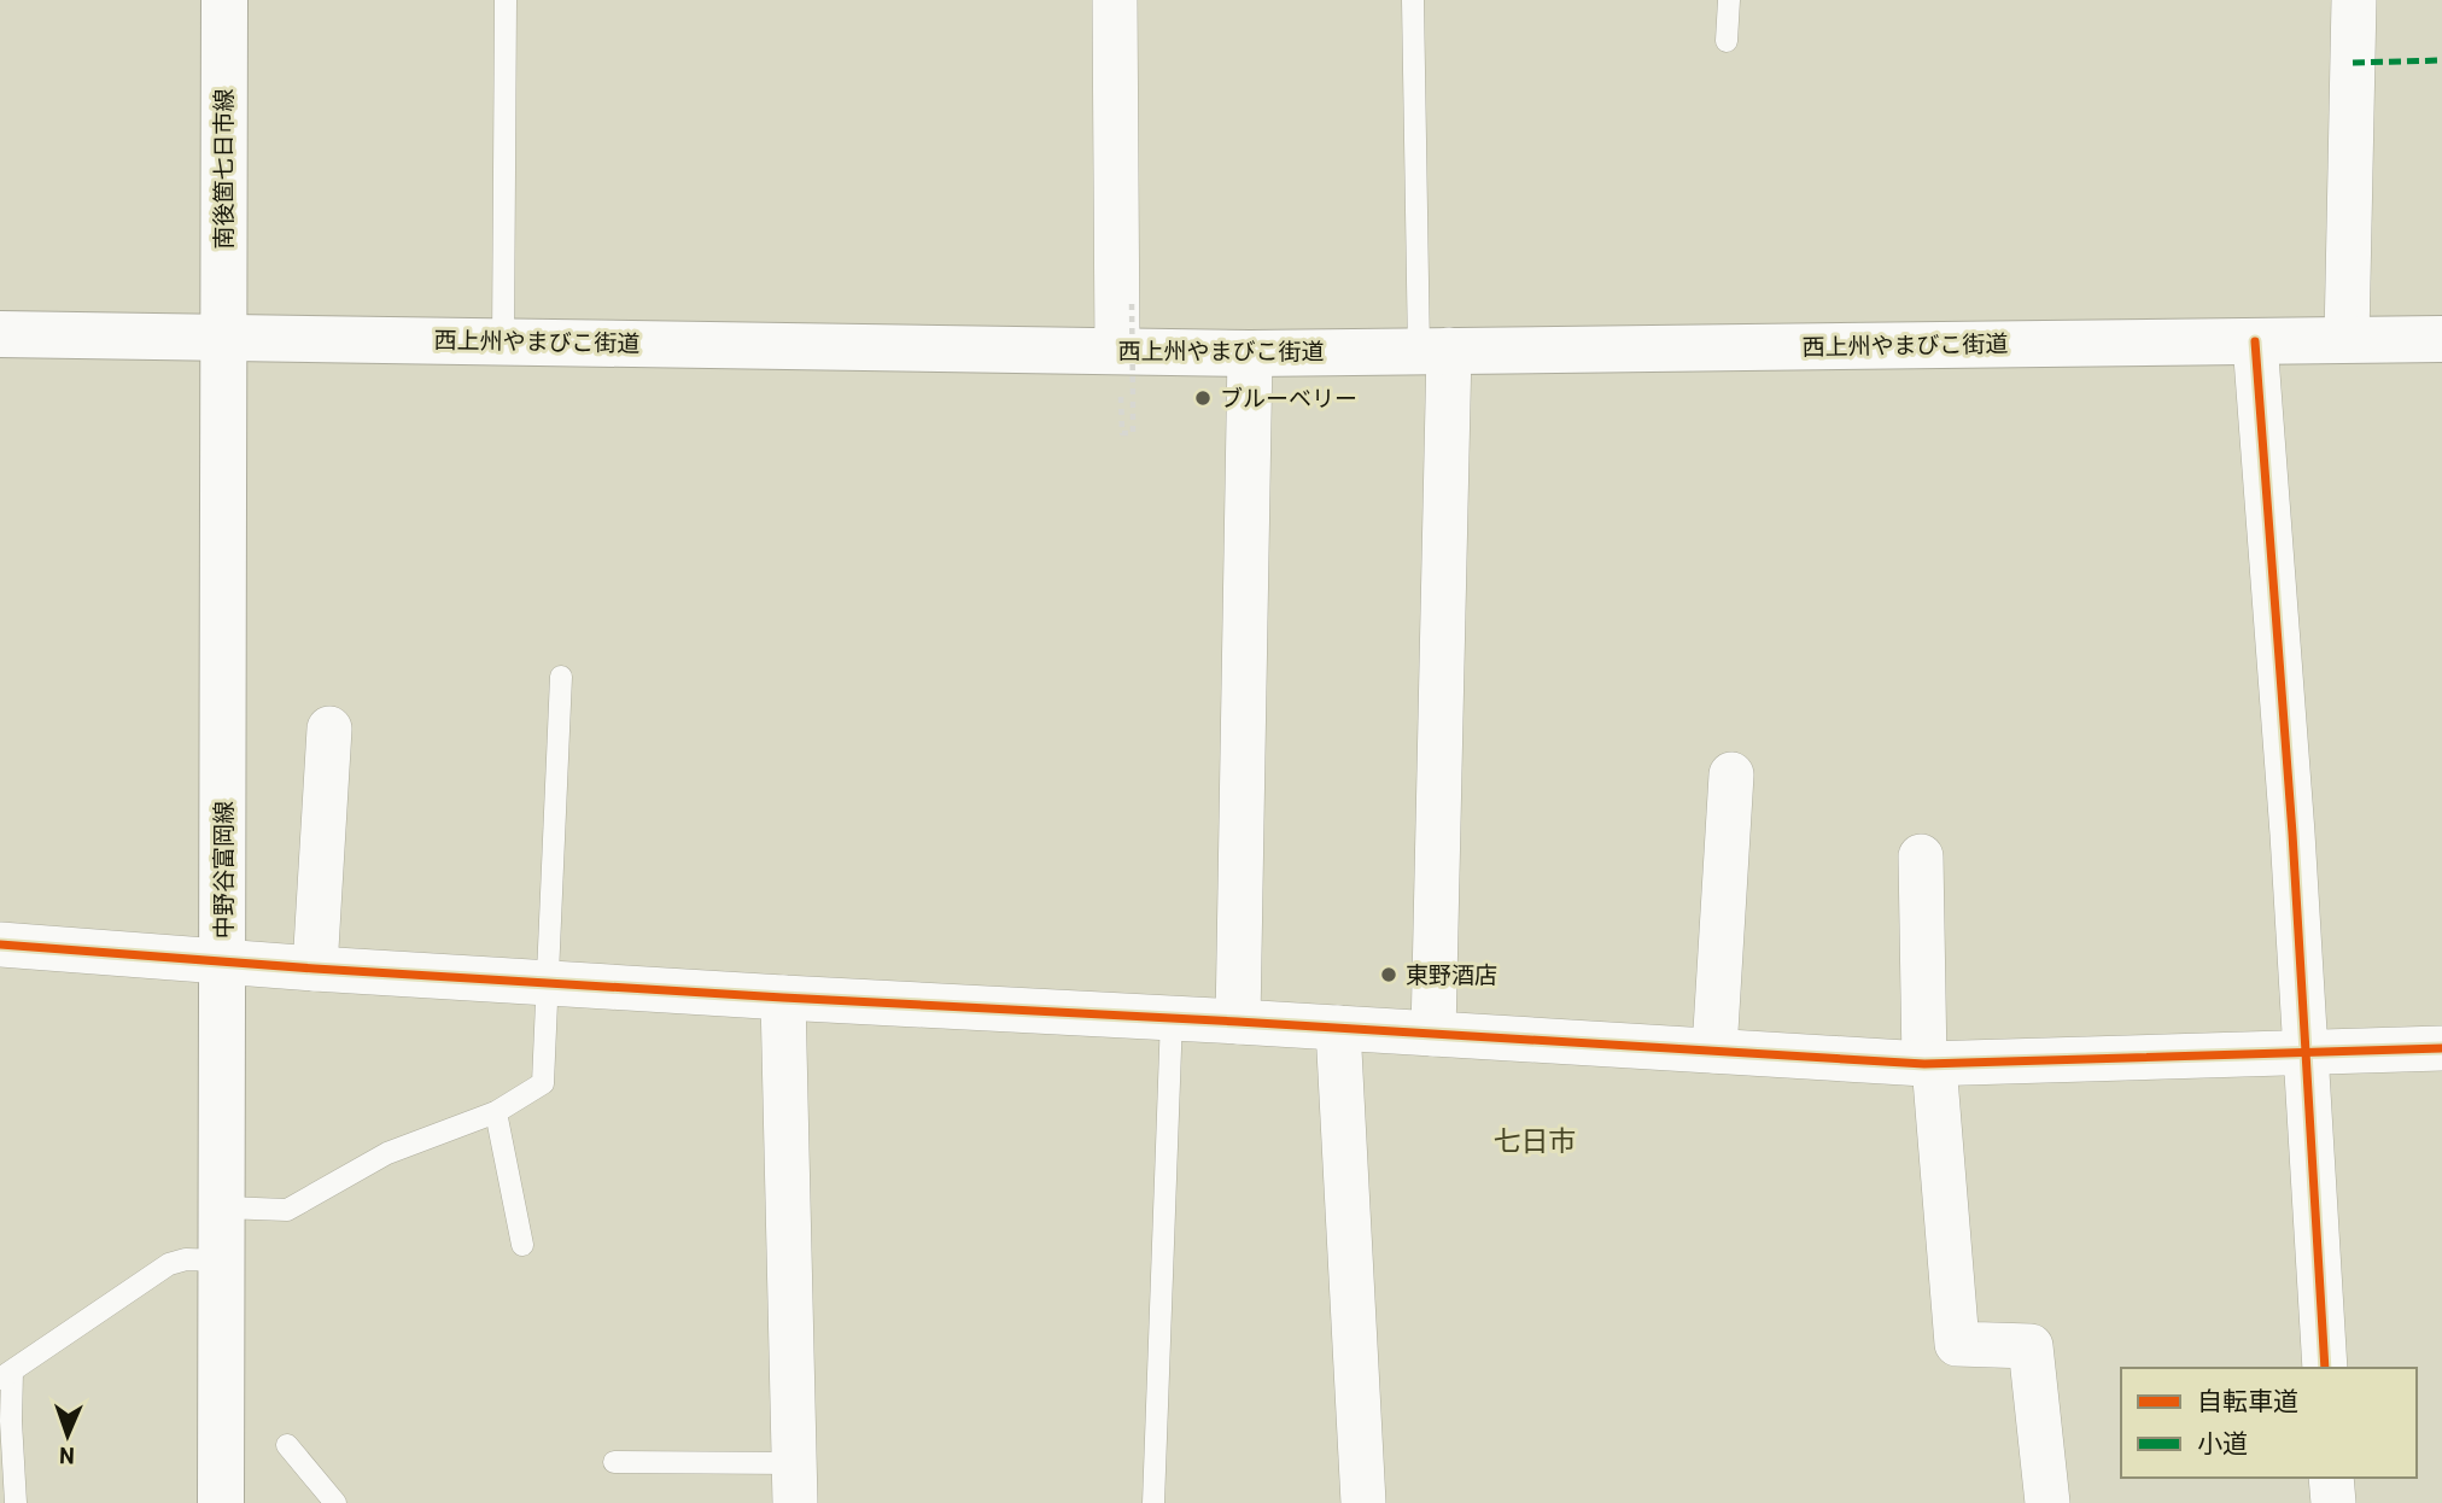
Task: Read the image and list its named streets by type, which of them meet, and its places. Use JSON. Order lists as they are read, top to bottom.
{
  "streets": {
    "main road": ["南後箇七日市線", "西上州やまびこ街道", "中野谷富岡線"]
  },
  "crossings": [
    ["南後箇七日市線", "西上州やまびこ街道"],
    ["南後箇七日市線", "中野谷富岡線"],
    ["西上州やまびこ街道", "中野谷富岡線"]
  ],
  "districts": ["七日市"],
  "places": ["ブルーベリー", "東野酒店"],
  "legend": ["自転車道", "小道"],
  "north": "bottom"
}
